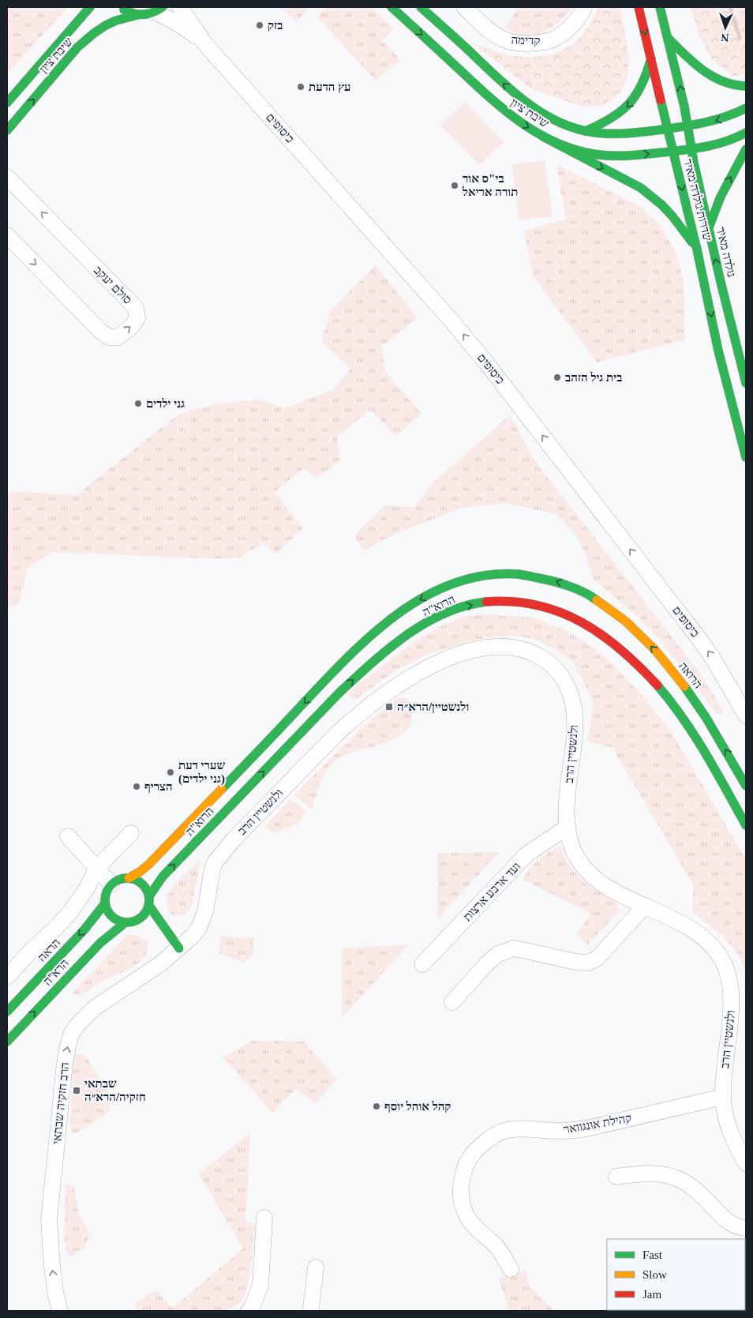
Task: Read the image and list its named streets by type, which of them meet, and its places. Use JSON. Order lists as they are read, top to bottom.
{
  "streets": {
    "street": [
      "קדימה",
      "שיבת ציון",
      "כיסופים",
      "שדרות גולדה מאיר",
      "גולדה מאיר",
      "סולם יעקב",
      "הרוא\"ה",
      "הרואה",
      "ולנשטיין הרב",
      "ועד ארבע ארצות",
      "הראה",
      "הרא''ה",
      "הרב חזקיה שבתאי",
      "קהילת אונגוואר"
    ]
  },
  "crossings": [
    ["שיבת ציון", "כיסופים"],
    ["שיבת ציון", "שדרות גולדה מאיר"],
    ["שיבת ציון", "גולדה מאיר"],
    ["שדרות גולדה מאיר", "גולדה מאיר"],
    ["הרוא\"ה", "הרואה"],
    ["הרוא\"ה", "הראה"],
    ["הרוא\"ה", "הרא''ה"],
    ["ולנשטיין הרב", "ועד ארבע ארצות"],
    ["ולנשטיין הרב", "הרב חזקיה שבתאי"],
    ["ולנשטיין הרב", "קהילת אונגוואר"],
    ["הראה", "הרא''ה"]
  ],
  "one_way": [
    "כיסופים",
    "שדרות גולדה מאיר",
    "גולדה מאיר",
    "הרואה"
  ],
  "places": {
    "other": [
      "בזק",
      "עץ הדעת",
      "בי\"ס אור תורה אריאל",
      "בית גיל הזהב",
      "גני ילדים",
      "שערי דעת (גני ילדים)",
      "הצריף",
      "קהל אוהל יוסף"
    ],
    "transit": ["ולנשטיין/הרא״ה", "שבתאי חזקיה/הרא״ה"]
  },
  "legend": ["Fast", "Slow", "Jam"],
  "north": "bottom"
}
